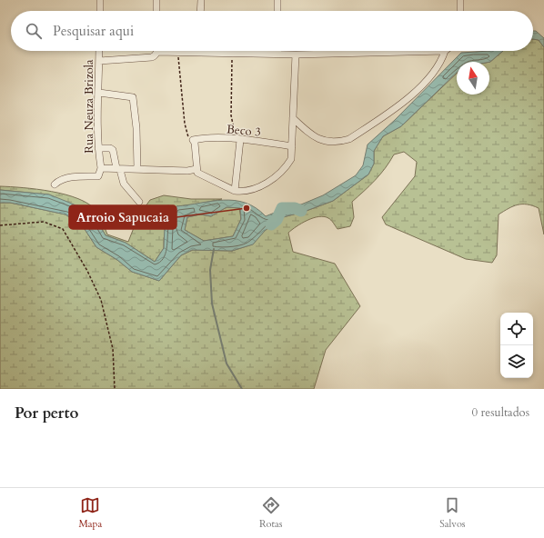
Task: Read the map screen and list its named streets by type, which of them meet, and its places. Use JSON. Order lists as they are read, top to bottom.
{
  "streets": {
    "street": ["Rua Neuza Brizola", "Beco 3"]
  },
  "places": ["Arroio Sapucaia"],
  "north": "top",
  "page": {
    "search": "Pesquisar aqui",
    "heading": ["Por perto", "0 resultados"],
    "nav": ["Mapa", "Rotas", "Salvos"]
  }
}
